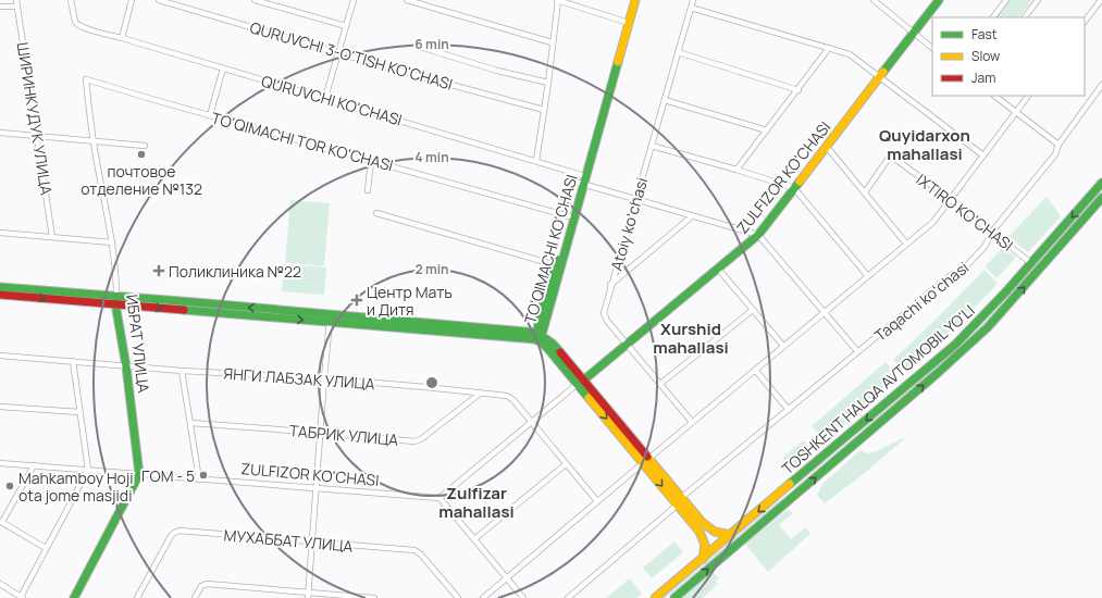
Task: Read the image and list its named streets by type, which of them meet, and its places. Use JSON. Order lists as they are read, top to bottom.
{
  "streets": {
    "main road": [
      "ZULFIZOR KO'CHASI",
      "TO'QIMACHI KO'CHASI",
      "ИБРАТ УЛИЦА",
      "TOSHKENT HALQA AVTOMOBIL YO'LI"
    ],
    "street": [
      "QURUVCHI 3-O'TISH KO'CHASI",
      "QURUVCHI KO'CHASI",
      "ШИРИНКУДУК УЛИЦА",
      "TO'QIMACHI TOR KO'CHASI",
      "IXTIRO KO'CHASI",
      "Atoiy koʻchasi",
      "Taqachi koʻchasi",
      "ЯНГИ ЛАБЗАК УЛИЦА",
      "ТАБРИК УЛИЦА",
      "МУХАББАТ УЛИЦА"
    ]
  },
  "crossings": [
    ["QURUVCHI KO'CHASI", "TO'QIMACHI KO'CHASI"],
    ["TO'QIMACHI TOR KO'CHASI", "TO'QIMACHI KO'CHASI"],
    ["TO'QIMACHI TOR KO'CHASI", "ИБРАТ УЛИЦА"],
    ["ZULFIZOR KO'CHASI", "Atoiy koʻchasi"],
    ["ZULFIZOR KO'CHASI", "ИБРАТ УЛИЦА"],
    ["ZULFIZOR KO'CHASI", "ЯНГИ ЛАБЗАК УЛИЦА"],
    ["IXTIRO KO'CHASI", "Taqachi koʻchasi"],
    ["IXTIRO KO'CHASI", "TOSHKENT HALQA AVTOMOBIL YO'LI"],
    ["ИБРАТ УЛИЦА", "ЯНГИ ЛАБЗАК УЛИЦА"],
    ["ЯНГИ ЛАБЗАК УЛИЦА", "ТАБРИК УЛИЦА"]
  ],
  "districts": ["Quyidarxon mahallasi", "Xurshid mahallasi", "Zulfizar mahallasi"],
  "places": {
    "other": ["почтовое отделение №132", "ГОМ - 5", "Mahkamboy Hoji ota jome masjidi"],
    "health": ["Поликлиника №22", "Центр Мать и Дитя"]
  },
  "legend": ["Fast", "Slow", "Jam"],
  "rings": ["6 min", "4 min", "2 min"]
}
